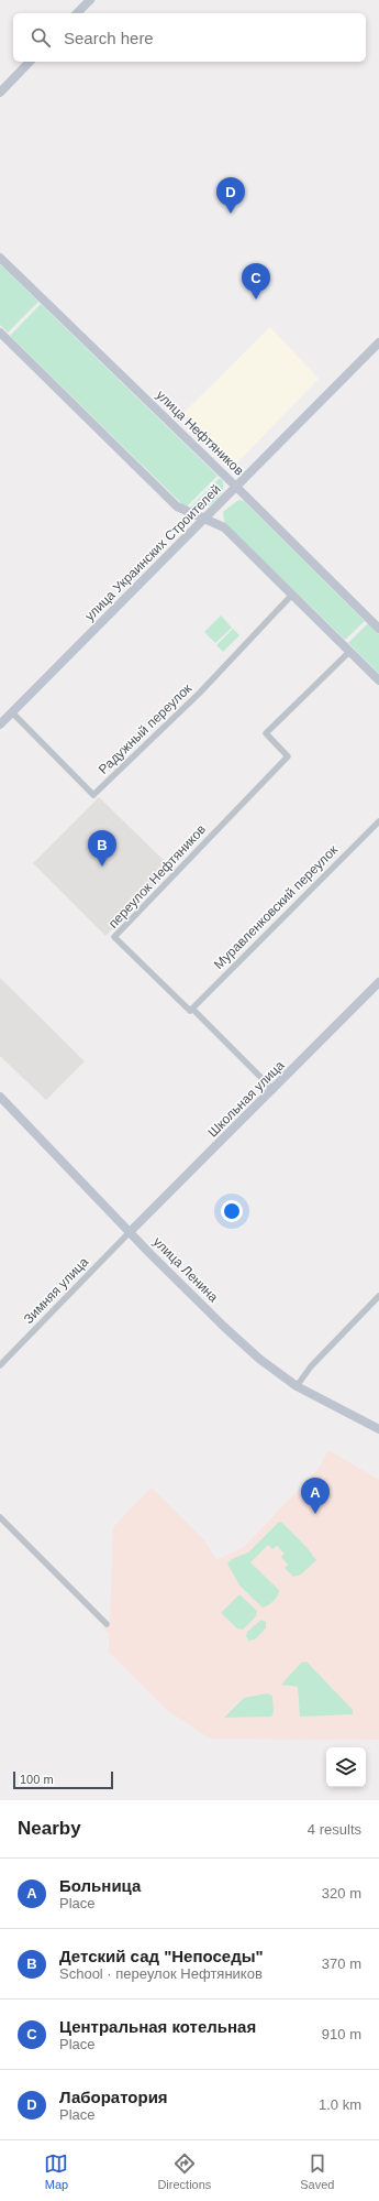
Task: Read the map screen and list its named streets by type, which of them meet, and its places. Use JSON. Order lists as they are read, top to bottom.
{
  "streets": {
    "main road": [
      "улица Нефтяников",
      "улица Украинских Строителей",
      "Школьная улица",
      "улица Ленина"
    ],
    "street": [
      "Радужный переулок",
      "переулок Нефтяников",
      "Муравленковский переулок",
      "Зимняя улица"
    ]
  },
  "crossings": [
    ["улица Нефтяников", "улица Украинских Строителей"],
    ["улица Украинских Строителей", "Радужный переулок"],
    ["переулок Нефтяников", "Муравленковский переулок"],
    ["переулок Нефтяников", "Школьная улица"],
    ["Школьная улица", "улица Ленина"],
    ["Школьная улица", "Зимняя улица"],
    ["улица Ленина", "Зимняя улица"]
  ],
  "scale_bar": "100 m",
  "page": {
    "search": "Search here",
    "pins": [
      "D",
      "C",
      "B",
      "A"
    ],
    "scale": "100 m",
    "heading": ["Nearby", "4 results"],
    "list": [
      {
        "mark": "A",
        "name": "Больница",
        "note": "Place",
        "value": "320 m"
      },
      {
        "mark": "B",
        "name": "Детский сад \"Непоседы\"",
        "note": "School · переулок Нефтяников",
        "value": "370 m"
      },
      {
        "mark": "C",
        "name": "Центральная котельная",
        "note": "Place",
        "value": "910 m"
      },
      {
        "mark": "D",
        "name": "Лаборатория",
        "note": "Place",
        "value": "1.0 km"
      }
    ],
    "nav": ["Map", "Directions", "Saved"]
  }
}
